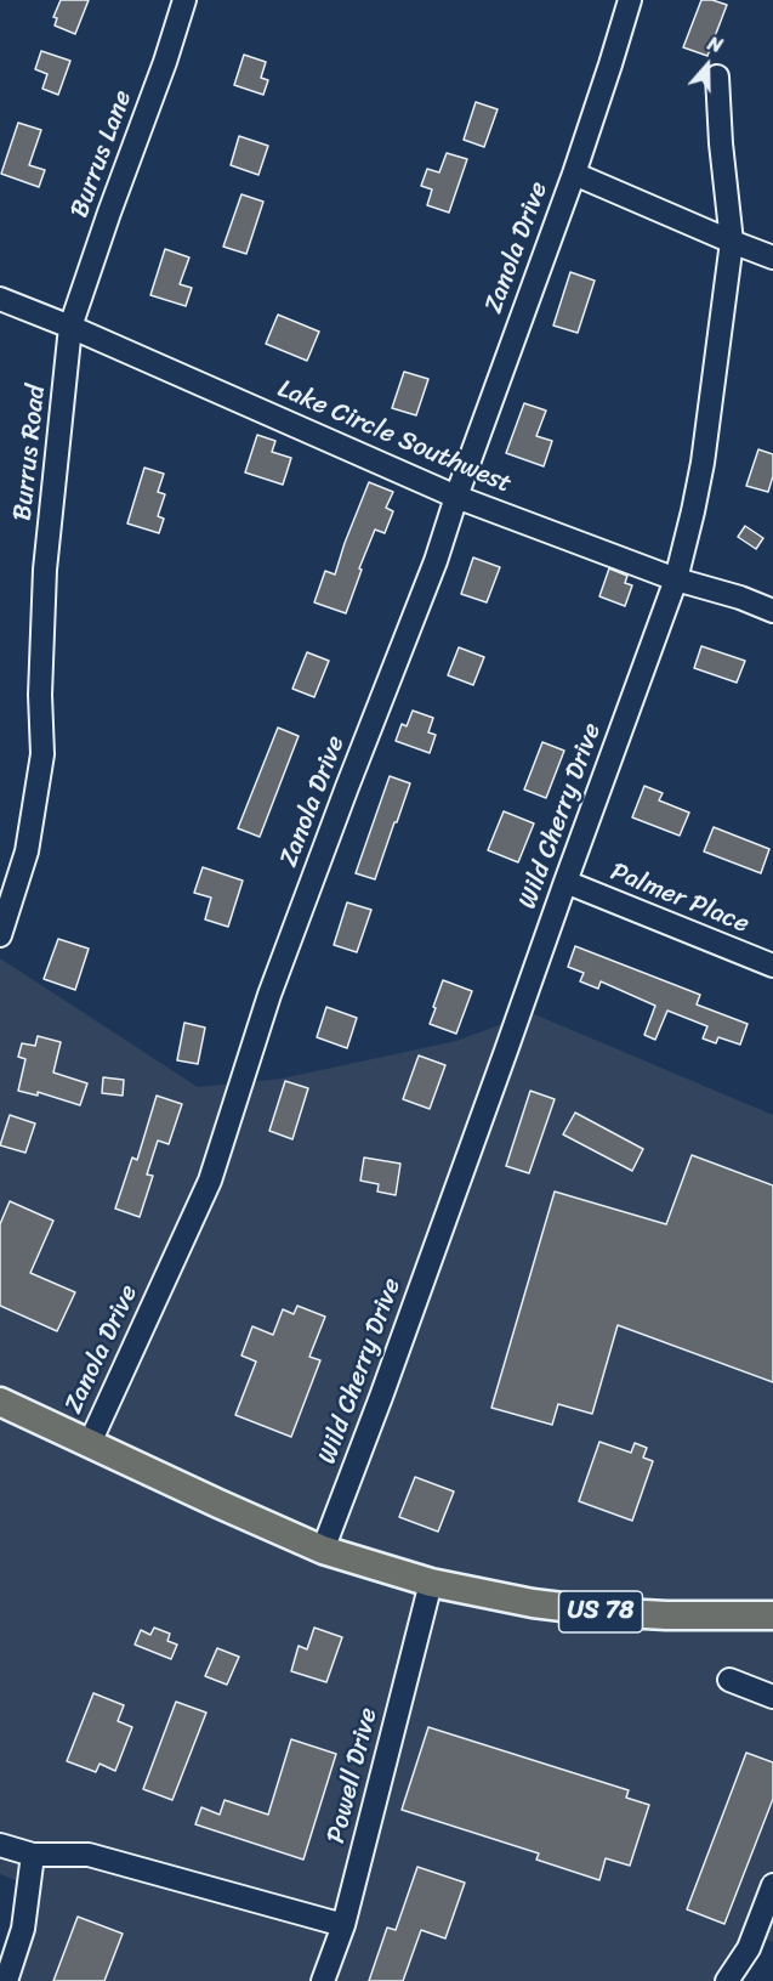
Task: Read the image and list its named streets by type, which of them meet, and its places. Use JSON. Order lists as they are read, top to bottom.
{
  "streets": {
    "main road": ["US 78"],
    "street": [
      "Burrus Lane",
      "Zanola Drive",
      "Lake Circle Southwest",
      "Burrus Road",
      "Wild Cherry Drive",
      "Palmer Place",
      "Powell Drive"
    ]
  },
  "crossings": [
    ["Burrus Lane", "Lake Circle Southwest"],
    ["Burrus Lane", "Burrus Road"],
    ["Zanola Drive", "Lake Circle Southwest"],
    ["Zanola Drive", "US 78"],
    ["Lake Circle Southwest", "Wild Cherry Drive"],
    ["Wild Cherry Drive", "Palmer Place"],
    ["Wild Cherry Drive", "US 78"],
    ["US 78", "Powell Drive"]
  ],
  "north": "top"
}
